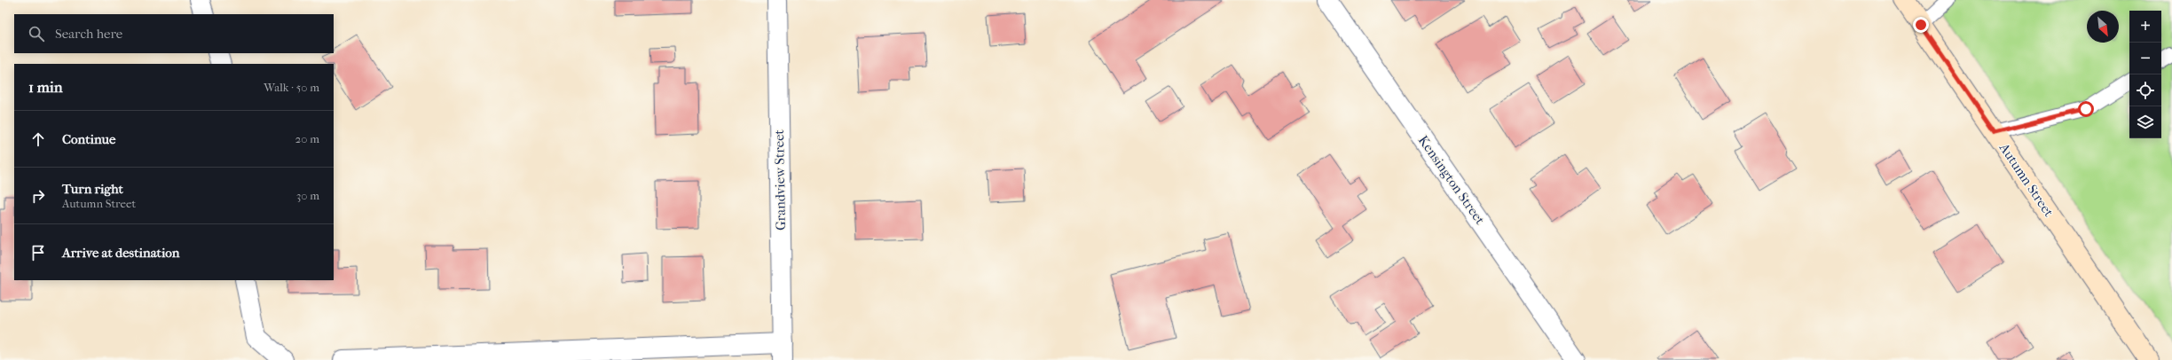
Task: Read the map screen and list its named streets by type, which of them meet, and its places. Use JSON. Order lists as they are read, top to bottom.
{
  "streets": {
    "street": ["Grandview Street", "Kensington Street", "Autumn Street"]
  },
  "north": "bottom right",
  "page": {
    "map_buttons": ["+", "−"],
    "search": "Search here",
    "heading": ["1 min", "Walk · 50 m"],
    "list": [
      ["Continue", "20 m"],
      ["Turn right", "Autumn Street", "30 m"],
      "Arrive at destination"
    ]
  }
}
